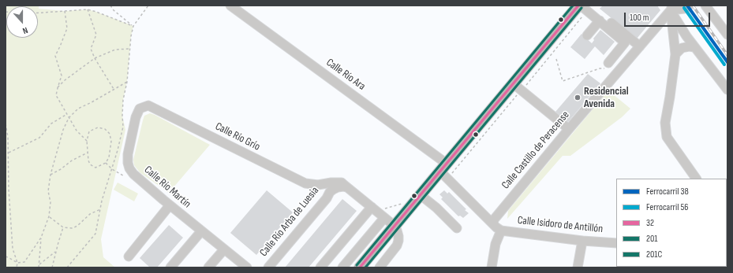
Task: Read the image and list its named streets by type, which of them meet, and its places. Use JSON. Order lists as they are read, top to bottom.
{
  "streets": {
    "street": [
      "Calle Río Ara",
      "Calle Río Grío",
      "Calle Castillo de Peracense",
      "Calle Río Martín",
      "Calle Río Arba de Luesia",
      "Calle Isidoro de Antillón"
    ]
  },
  "crossings": [
    ["Calle Río Ara", "Calle Castillo de Peracense"],
    ["Calle Río Ara", "Calle Isidoro de Antillón"],
    ["Calle Río Grío", "Calle Río Martín"],
    ["Calle Río Grío", "Calle Río Arba de Luesia"]
  ],
  "places": ["Residencial Avenida"],
  "lines": [
    "rail line 38",
    "transit line 32",
    "transit line 201C",
    "rail line 56",
    "transit line 201"
  ],
  "legend": [
    "Ferrocarril 38",
    "Ferrocarril 56",
    "32",
    "201",
    "201C"
  ],
  "scale_bar": "100 m",
  "north": "bottom"
}
